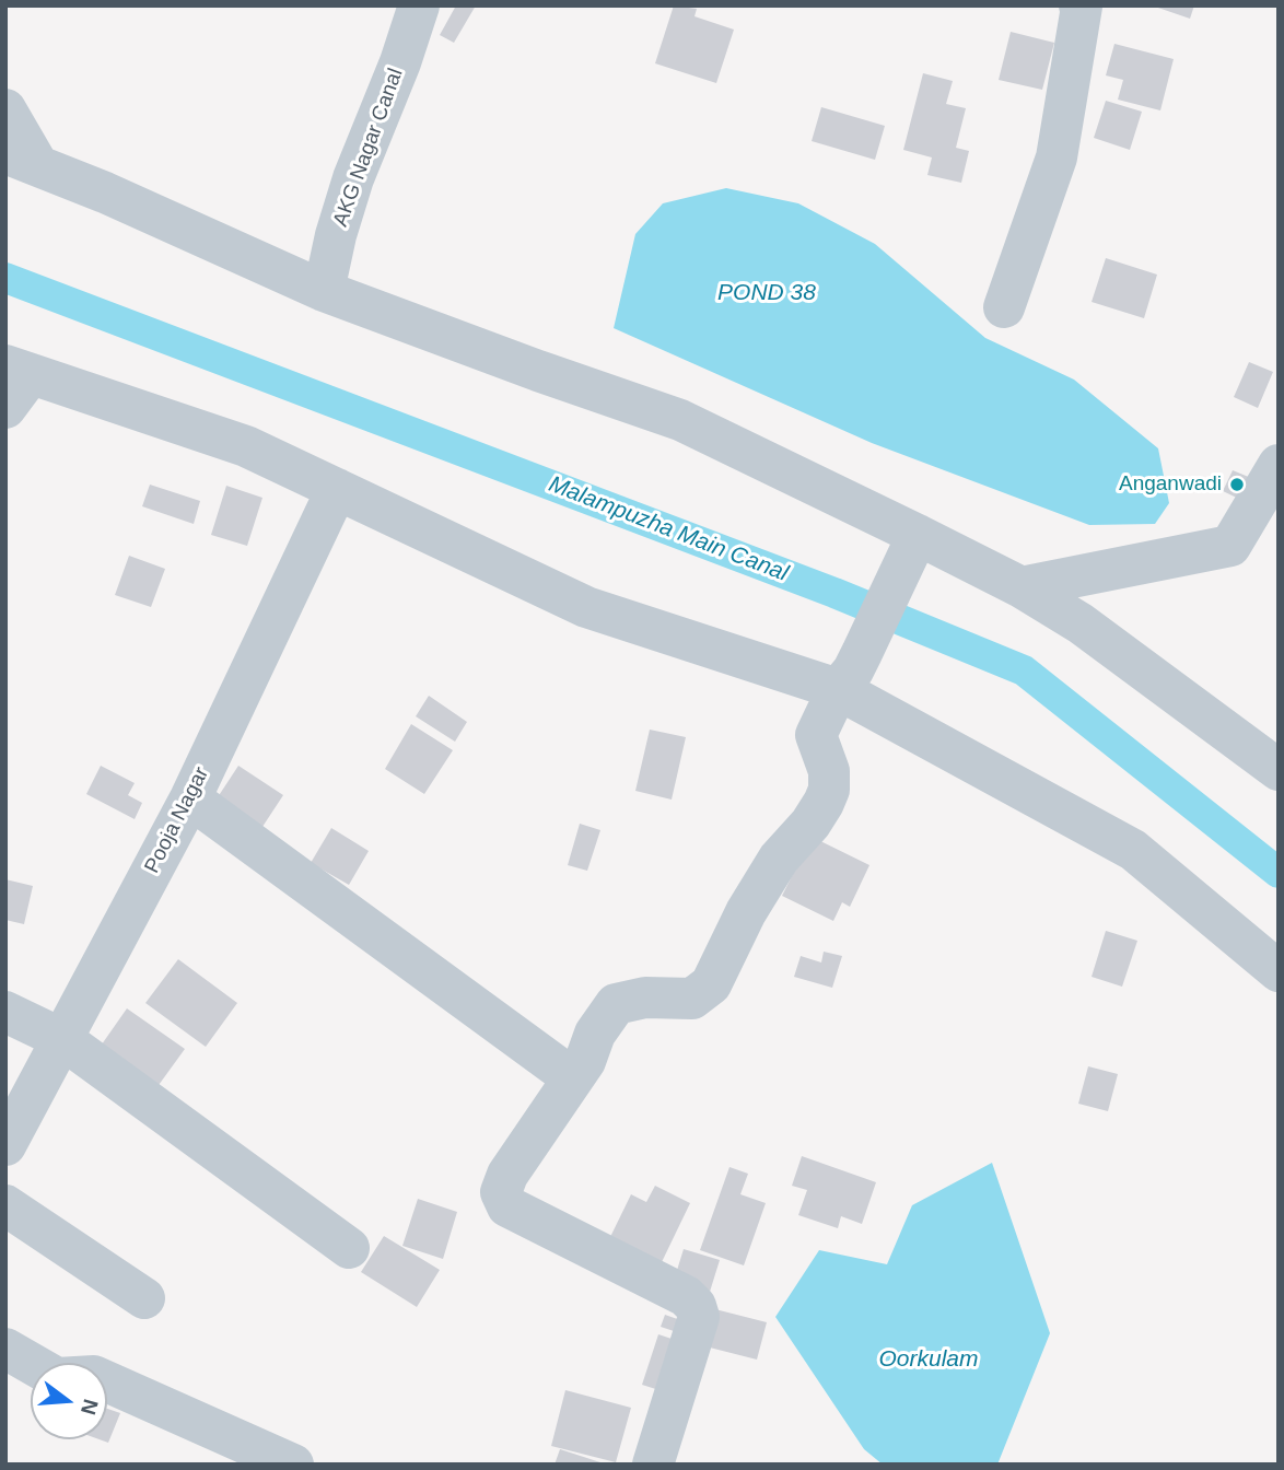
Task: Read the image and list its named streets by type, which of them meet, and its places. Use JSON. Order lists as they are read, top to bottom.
{
  "streets": {
    "street": ["AKG Nagar Canal", "Pooja Nagar"]
  },
  "water": ["POND 38", "Malampuzha Main Canal", "Oorkulam"],
  "places": ["Anganwadi"],
  "north": "right"
}
